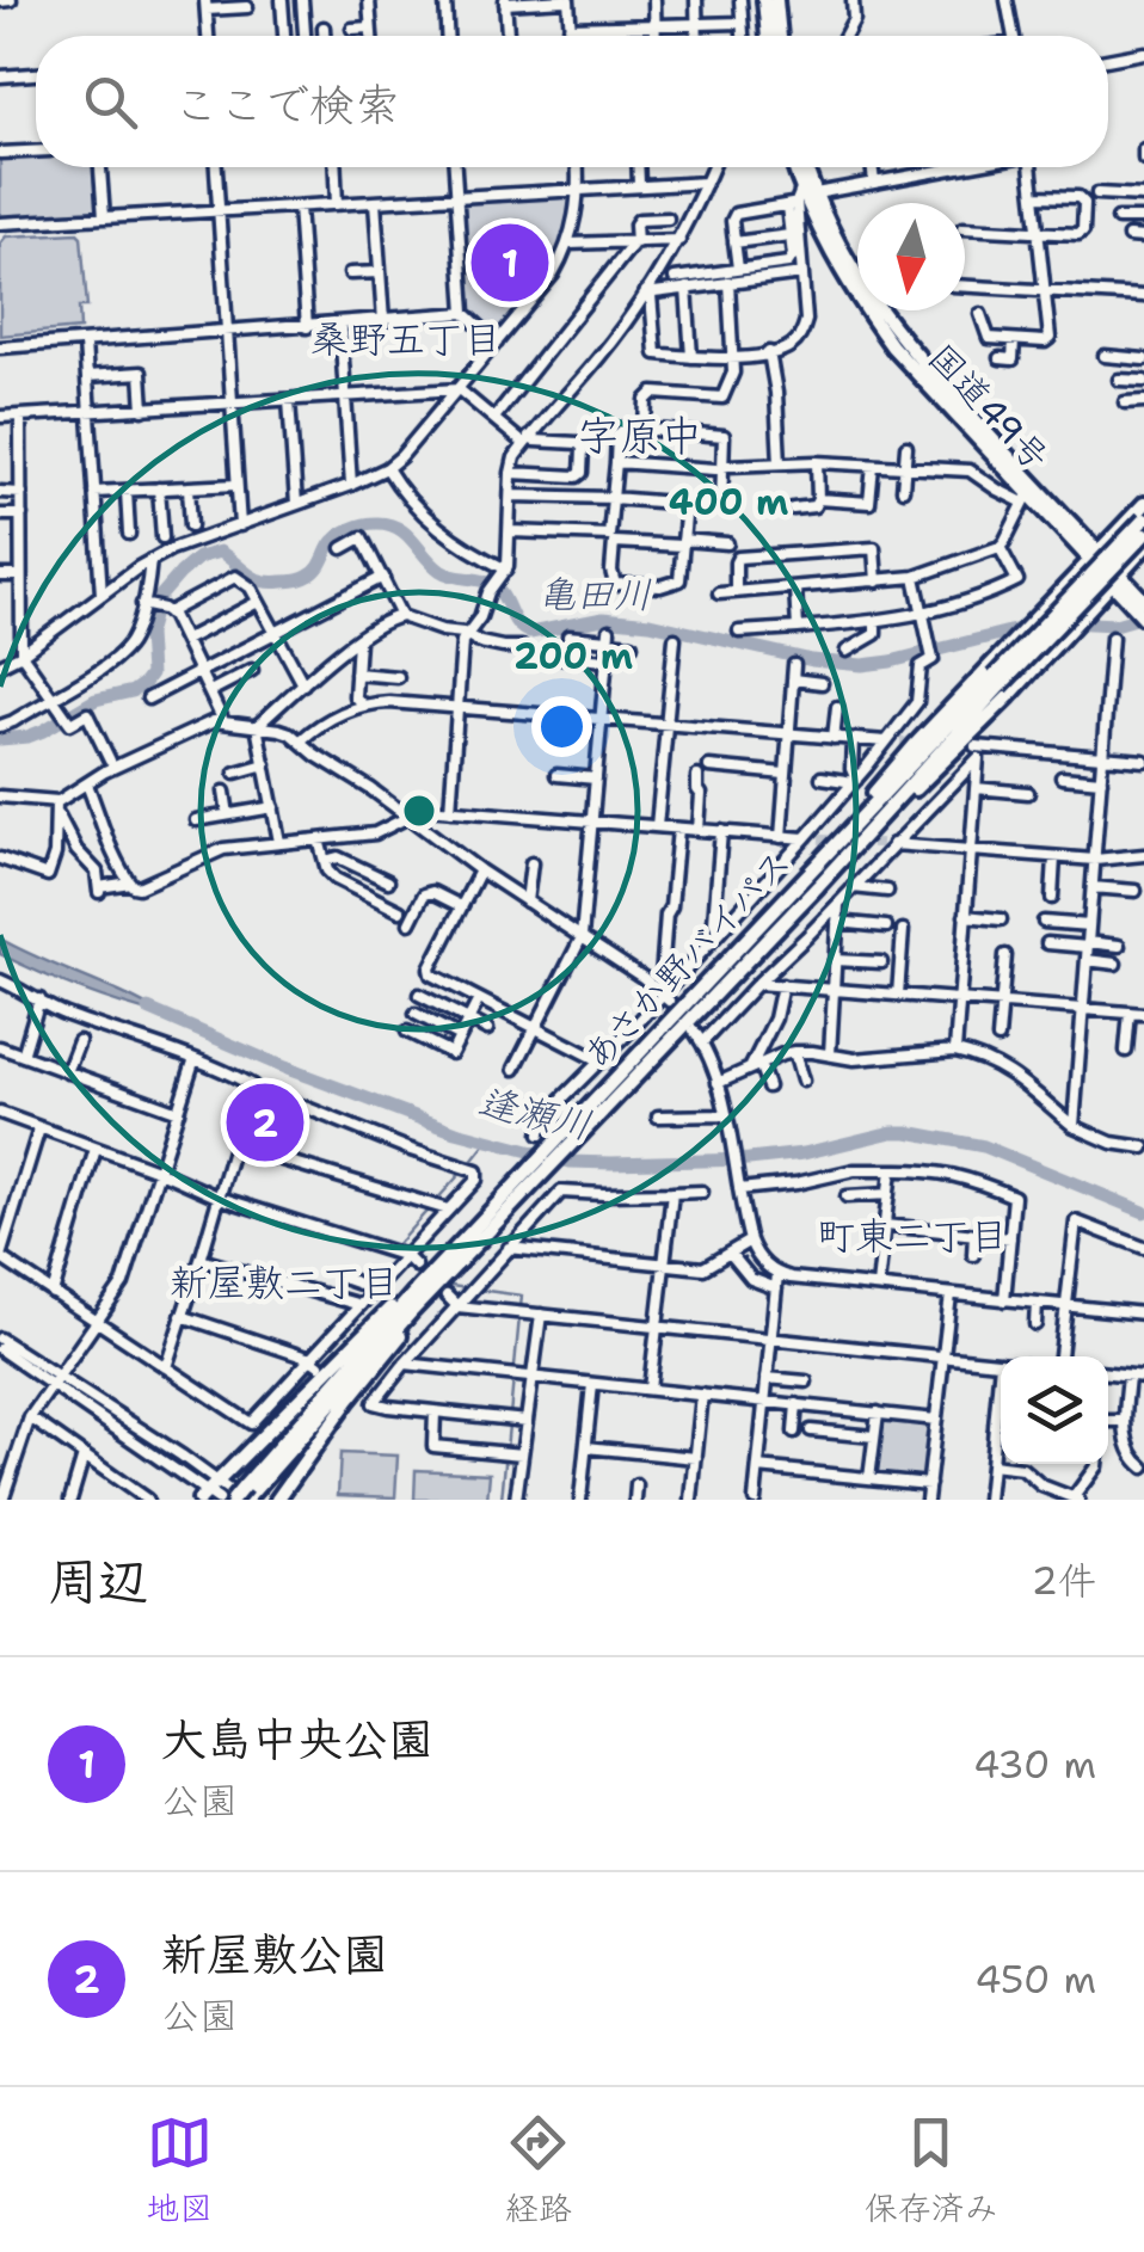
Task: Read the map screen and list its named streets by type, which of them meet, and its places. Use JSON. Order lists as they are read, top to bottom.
{
  "streets": {
    "highway": ["国道49号", "あさか野バイパス"]
  },
  "districts": [
    "桑野五丁目",
    "字原中",
    "町東二丁目",
    "新屋敷二丁目"
  ],
  "water": ["亀田川", "逢瀬川"],
  "north": "bottom",
  "page": {
    "search": "ここで検索",
    "pins": ["1", "2"],
    "heading": ["周辺", "2件"],
    "list": [
      {
        "mark": "1",
        "name": "大島中央公園",
        "note": "公園",
        "value": "430 m"
      },
      {
        "mark": "2",
        "name": "新屋敷公園",
        "note": "公園",
        "value": "450 m"
      }
    ],
    "nav": ["地図", "経路", "保存済み"]
  },
  "rings": ["400 m", "200 m"]
}
